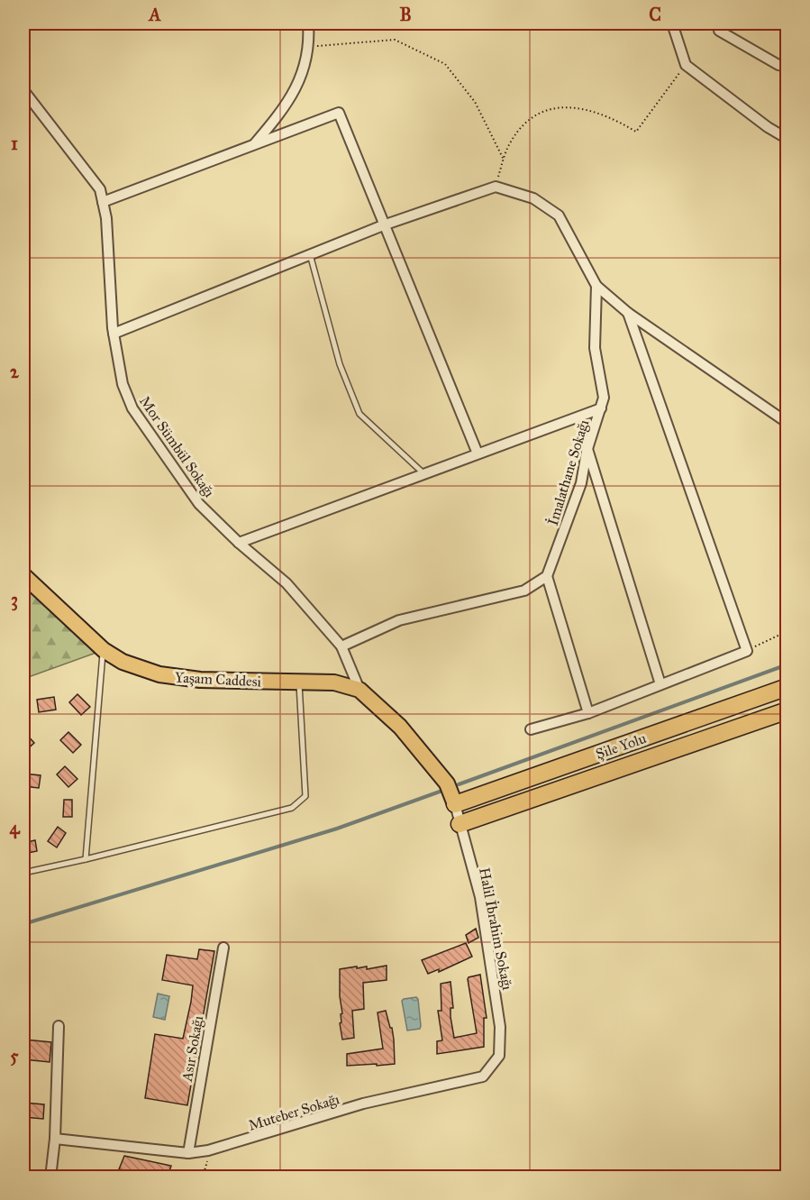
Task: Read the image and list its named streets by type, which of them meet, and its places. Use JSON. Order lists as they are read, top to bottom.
{
  "streets": {
    "highway": ["Şile Yolu"],
    "main road": ["Yaşam Caddesi"],
    "street": [
      "Mor Sümbül Sokağı",
      "İmalathane Sokağı",
      "Halil İbrahim Sokağı",
      "Asır Sokağı",
      "Muteber Sokağı"
    ]
  },
  "crossings": [
    ["Mor Sümbül Sokağı", "Yaşam Caddesi"],
    ["Yaşam Caddesi", "Şile Yolu"],
    ["Yaşam Caddesi", "Halil İbrahim Sokağı"],
    ["Şile Yolu", "Halil İbrahim Sokağı"],
    ["Halil İbrahim Sokağı", "Muteber Sokağı"],
    ["Asır Sokağı", "Muteber Sokağı"]
  ],
  "grid": {
    "columns": ["A", "B", "C"],
    "rows": [
      "1",
      "2",
      "3",
      "4",
      "5"
    ]
  }
}
